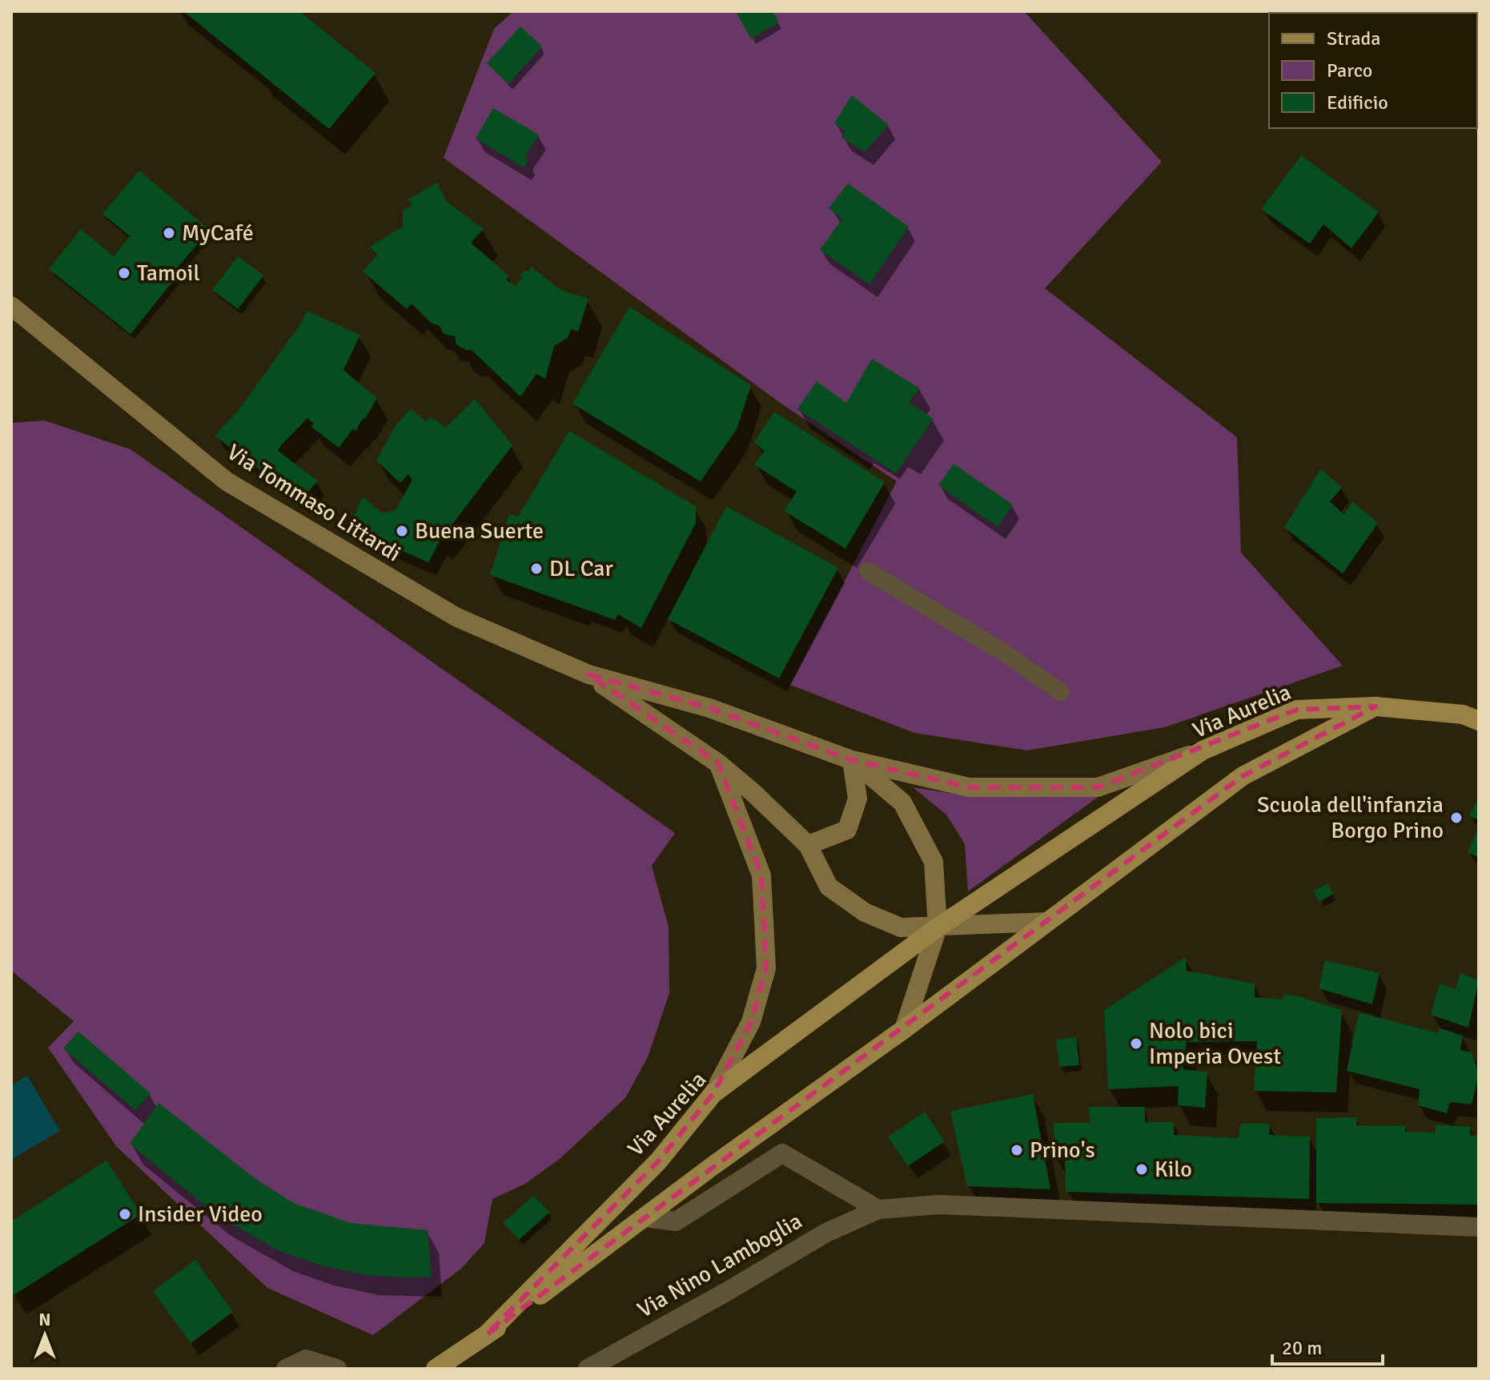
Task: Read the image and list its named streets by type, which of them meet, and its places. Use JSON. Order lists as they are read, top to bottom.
{
  "streets": {
    "main road": ["Via Tommaso Littardi", "Via Aurelia"],
    "street": ["Via Nino Lamboglia"]
  },
  "crossings": [
    ["Via Tommaso Littardi", "Via Aurelia"]
  ],
  "places": [
    "MyCafé",
    "Tamoil",
    "Buena Suerte",
    "DL Car",
    "Scuola dell'infanzia Borgo Prino",
    "Nolo bici Imperia Ovest",
    "Prino's",
    "Kilo",
    "Insider Video"
  ],
  "legend": ["Strada", "Parco", "Edificio"],
  "scale_bar": "20 m",
  "north": "top"
}
